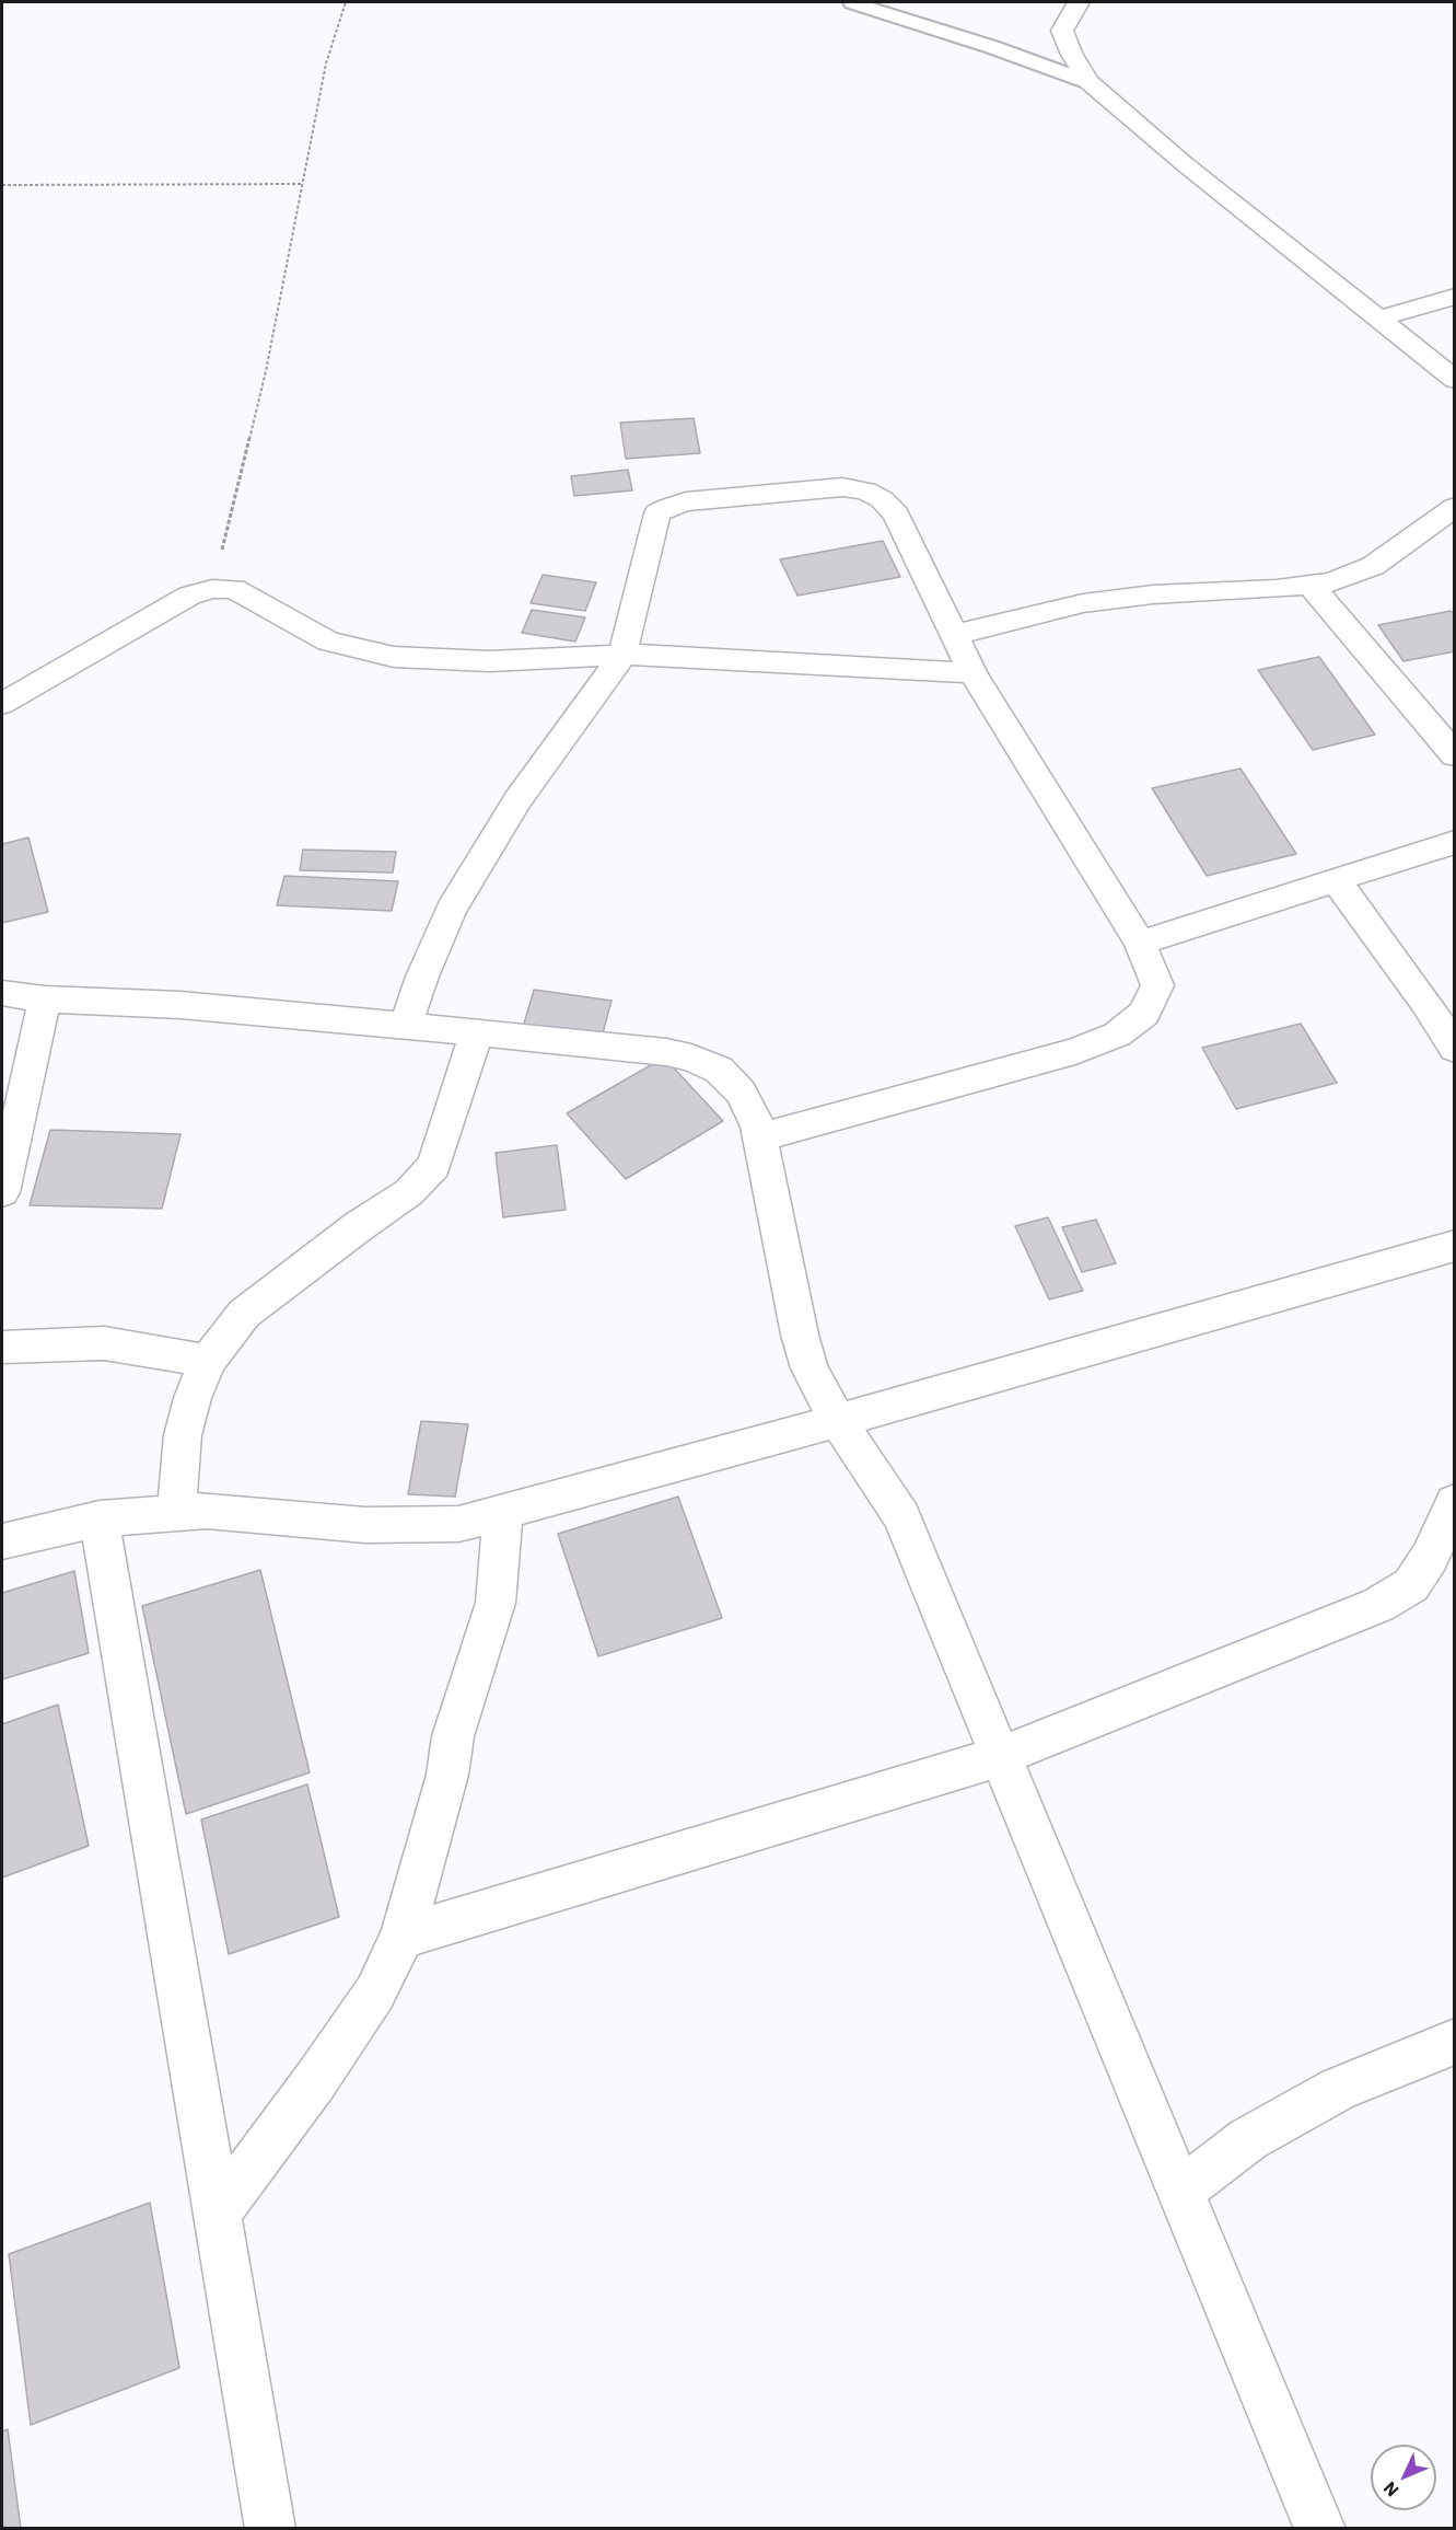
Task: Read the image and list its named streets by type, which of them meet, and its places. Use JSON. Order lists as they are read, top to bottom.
{
  "north": "bottom left"
}
